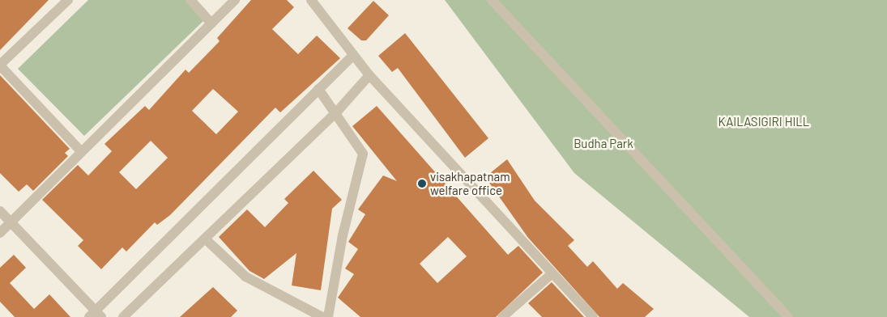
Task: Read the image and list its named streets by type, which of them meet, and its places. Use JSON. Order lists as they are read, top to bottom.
{
  "parks": ["KAILASIGIRI HILL", "Budha Park"],
  "places": ["visakhapatnam welfare office"]
}
